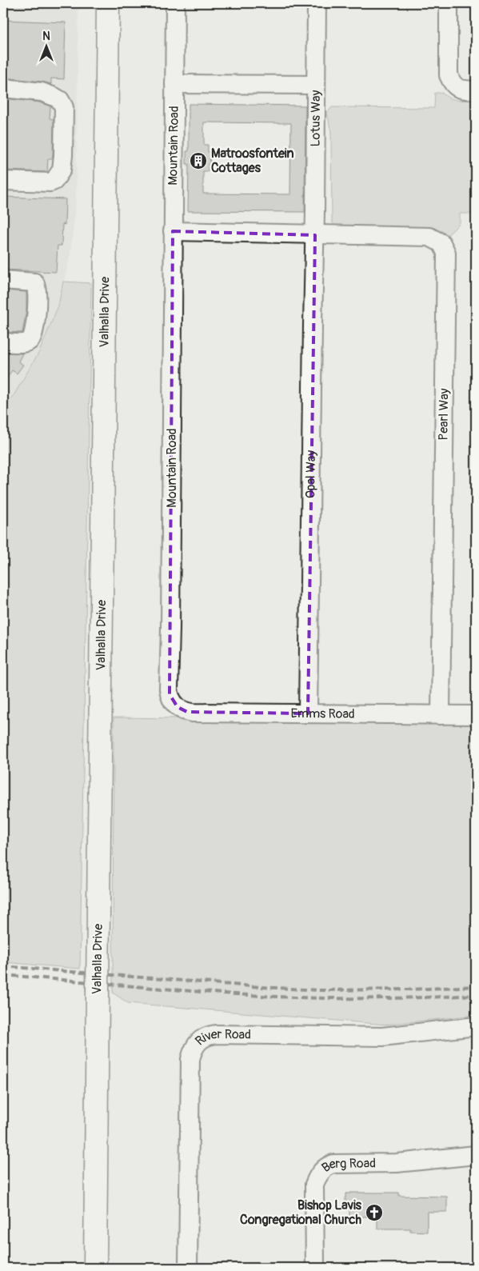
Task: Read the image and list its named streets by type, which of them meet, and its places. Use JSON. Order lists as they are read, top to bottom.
{
  "streets": {
    "main road": ["Valhalla Drive"],
    "street": [
      "Lotus Way",
      "Mountain Road",
      "Pearl Way",
      "Opal Way",
      "Emms Road",
      "River Road",
      "Berg Road"
    ]
  },
  "crossings": [
    ["Lotus Way", "Pearl Way"],
    ["Lotus Way", "Opal Way"],
    ["Mountain Road", "Emms Road"],
    ["Pearl Way", "Opal Way"],
    ["Pearl Way", "Emms Road"],
    ["Opal Way", "Emms Road"]
  ],
  "places": {
    "building": ["Matroosfontein Cottages"],
    "church": ["Bishop Lavis Congregational Church"]
  },
  "north": "top"
}
